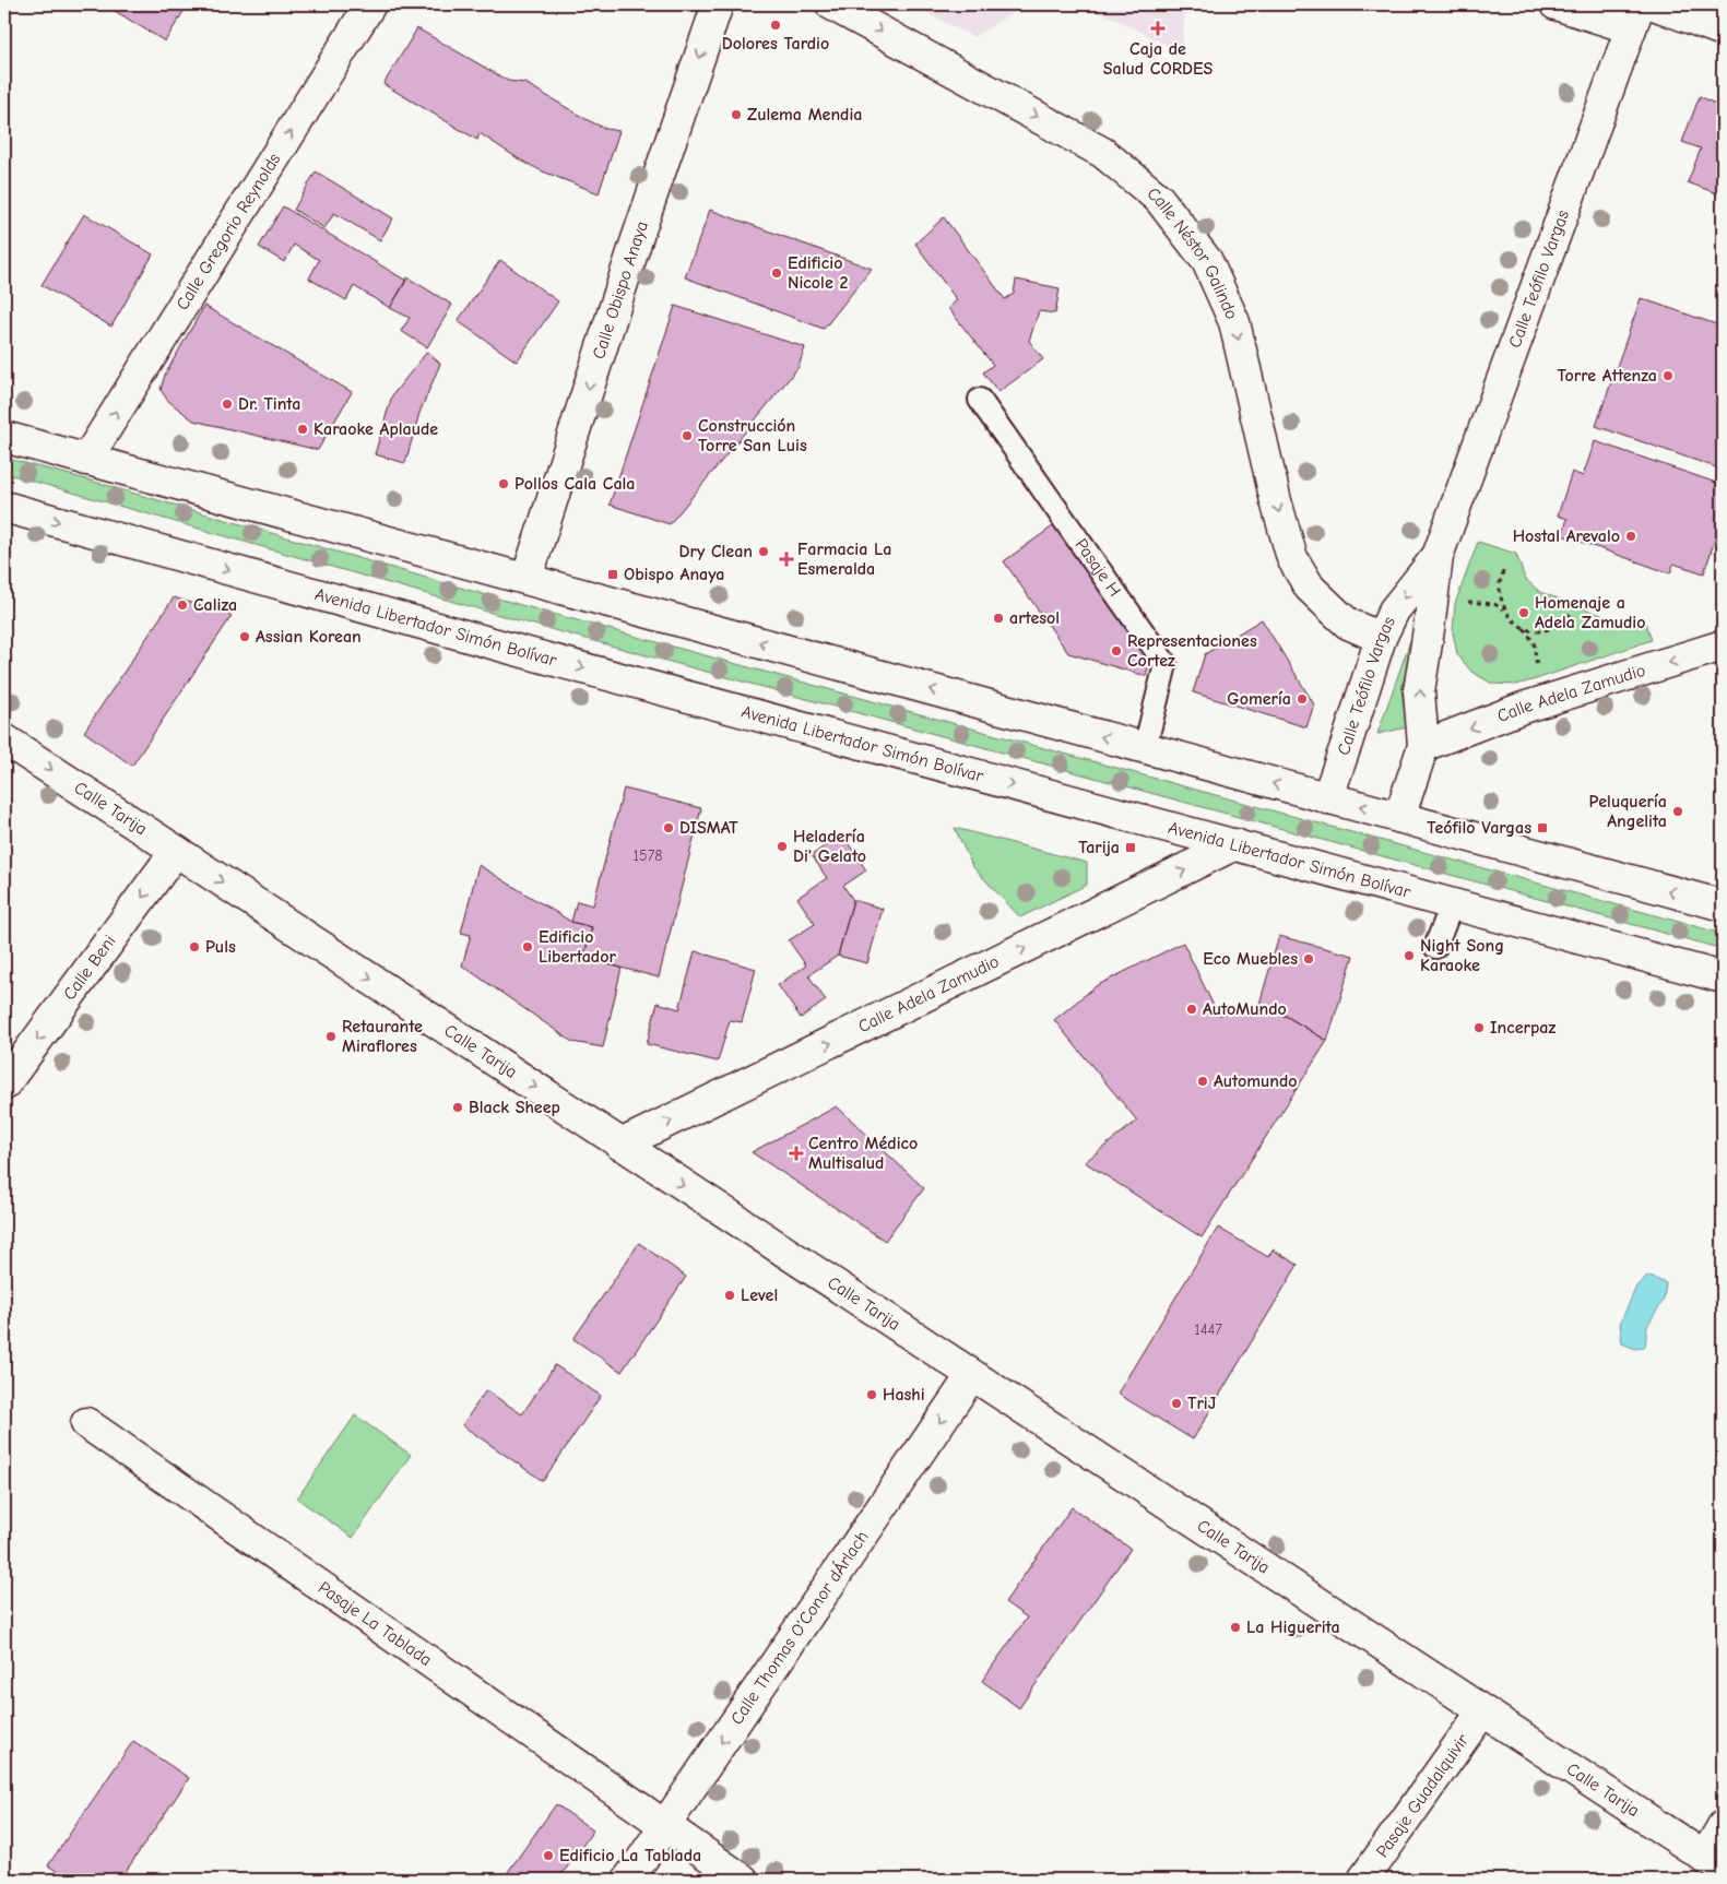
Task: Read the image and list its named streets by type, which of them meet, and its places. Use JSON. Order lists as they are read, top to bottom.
{
  "streets": {
    "street": [
      "Calle Gregorio Reynolds",
      "Calle Néstor Galindo",
      "Calle Teófilo Vargas",
      "Calle Obispo Anaya",
      "Avenida Libertador Simón Bolívar",
      "Calle Adela Zamudio",
      "Calle Tarija",
      "Calle Beni",
      "Pasaje La Tablada",
      "Calle Thomas O'Conor dÁrlach",
      "Pasaje Guadalquivir"
    ],
    "lane": ["Pasaje H"]
  },
  "crossings": [
    ["Calle Néstor Galindo", "Calle Teófilo Vargas"],
    ["Calle Teófilo Vargas", "Calle Adela Zamudio"],
    ["Avenida Libertador Simón Bolívar", "Calle Adela Zamudio"],
    ["Calle Adela Zamudio", "Calle Tarija"],
    ["Calle Tarija", "Calle Beni"],
    ["Calle Tarija", "Calle Thomas O'Conor dÁrlach"],
    ["Calle Tarija", "Pasaje Guadalquivir"],
    ["Pasaje La Tablada", "Calle Thomas O'Conor dÁrlach"]
  ],
  "one_way": [
    "Calle Gregorio Reynolds",
    "Calle Néstor Galindo",
    "Calle Obispo Anaya",
    "Calle Tarija",
    "Calle Beni",
    "Calle Thomas O'Conor dÁrlach"
  ],
  "places": {
    "other": [
      "Dolores Tardio",
      "Zulema Mendia",
      "Edificio Nicole 2",
      "Torre Attenza",
      "Dr. Tinta",
      "Karaoke Aplaude",
      "Construcción Torre San Luis",
      "Pollos Cala Cala",
      "Hostal Arevalo",
      "Dry Clean",
      "Caliza",
      "Homenaje a Adela Zamudio",
      "artesol",
      "Assian Korean",
      "Representaciones Cortez",
      "Gomería",
      "Peluquería Angelita",
      "DISMAT",
      "Heladería Di' Gelato",
      "Puls",
      "Edificio Libertador",
      "Night Song Karaoke",
      "Eco Muebles",
      "AutoMundo",
      "Incerpaz",
      "Retaurante Miraflores",
      "Automundo",
      "Black Sheep",
      "Level",
      "Hashi",
      "TriJ",
      "La Higuerita",
      "Edificio La Tablada"
    ],
    "health": ["Caja de Salud CORDES", "Farmacia La Esmeralda", "Centro Médico Multisalud"],
    "transit": ["Obispo Anaya", "Teófilo Vargas", "Tarija"]
  },
  "house_numbers": ["1578", "1447"]
}
